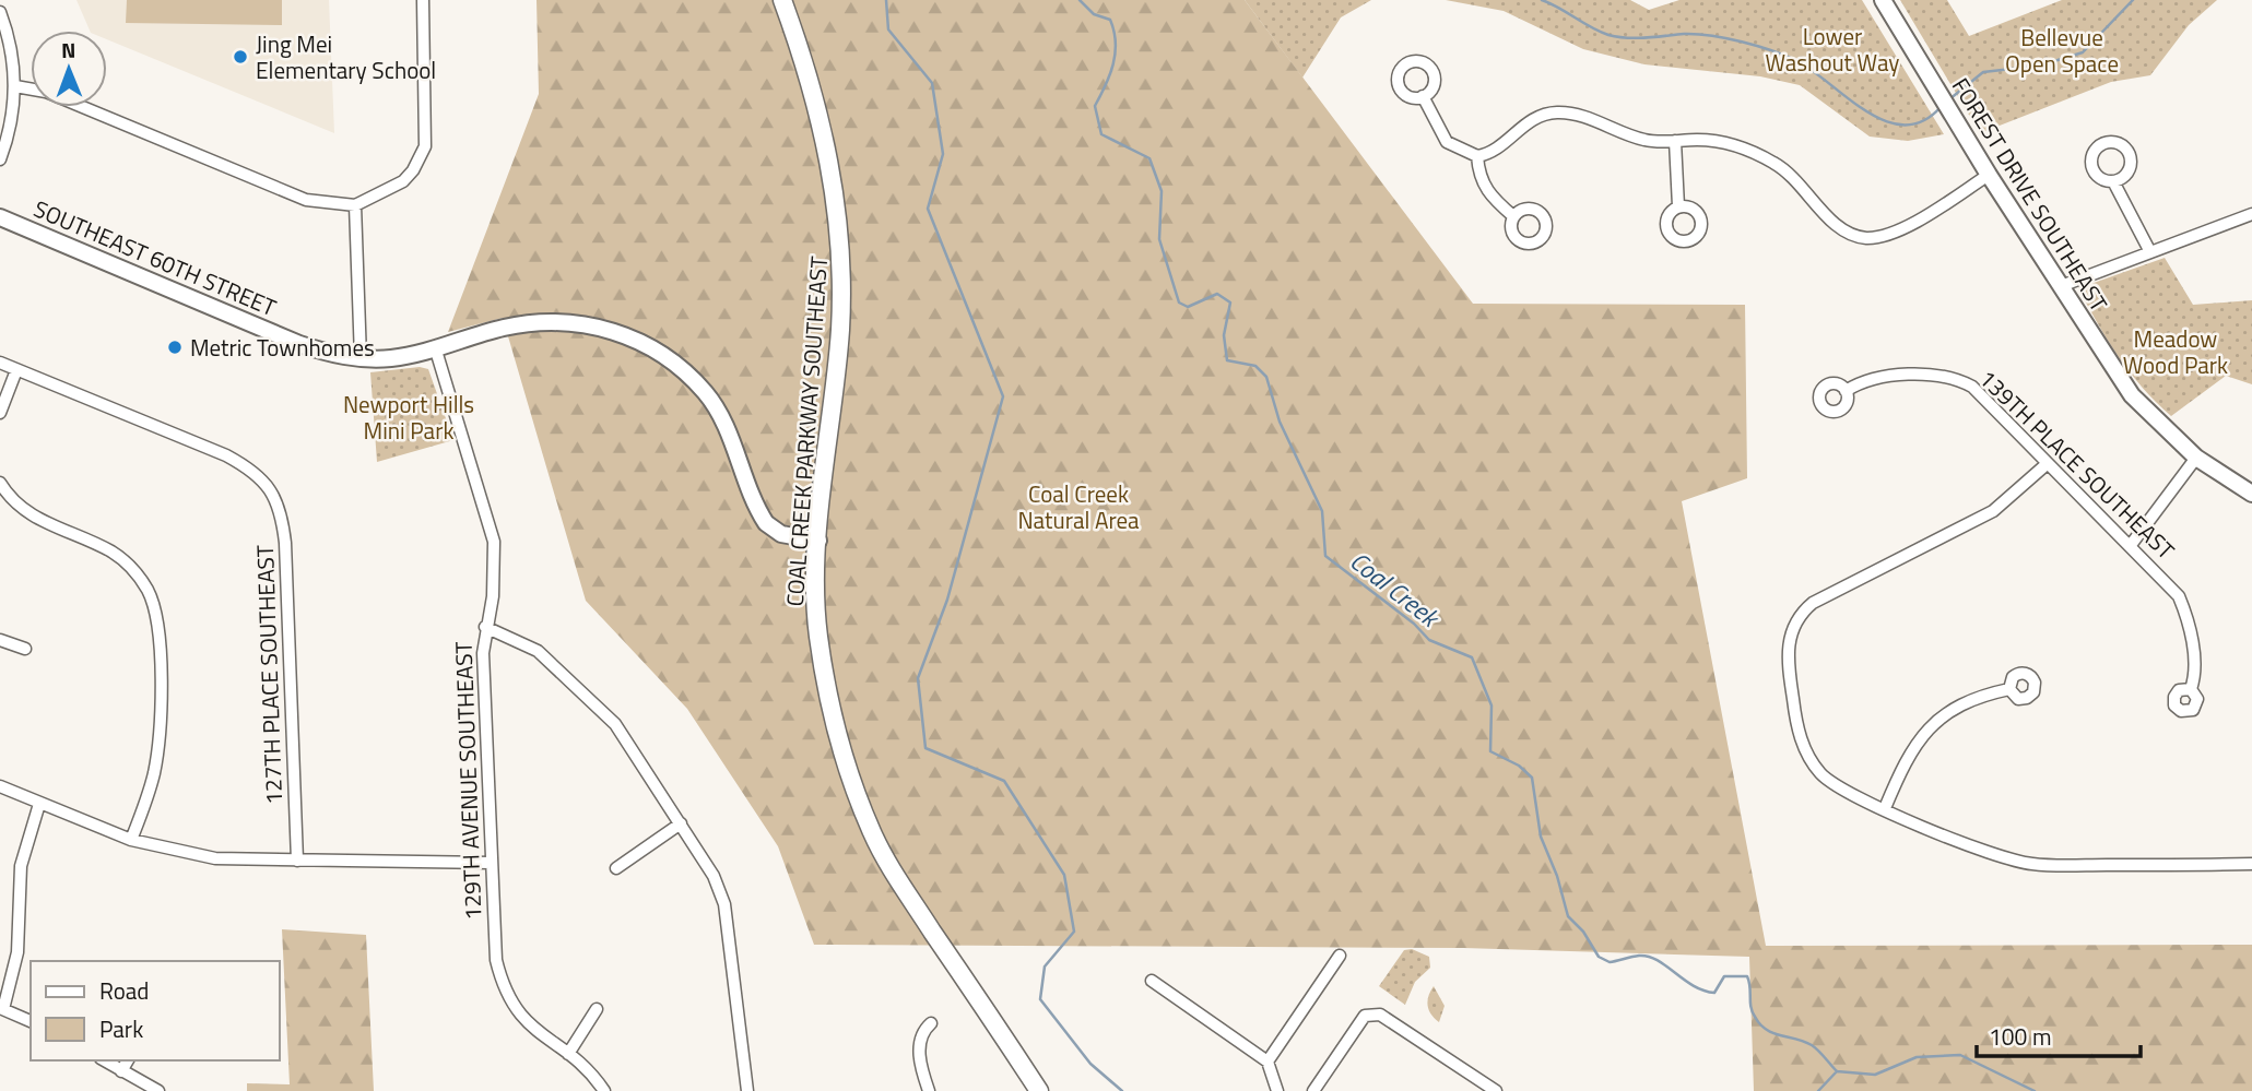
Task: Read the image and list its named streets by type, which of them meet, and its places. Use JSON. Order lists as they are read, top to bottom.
{
  "streets": {
    "main road": ["COAL CREEK PARKWAY SOUTHEAST"],
    "street": [
      "FOREST DRIVE SOUTHEAST",
      "SOUTHEAST 60TH STREET",
      "139TH PLACE SOUTHEAST",
      "127TH PLACE SOUTHEAST",
      "129TH AVENUE SOUTHEAST"
    ]
  },
  "crossings": [
    ["SOUTHEAST 60TH STREET", "COAL CREEK PARKWAY SOUTHEAST"],
    ["SOUTHEAST 60TH STREET", "129TH AVENUE SOUTHEAST"]
  ],
  "water": ["Coal Creek"],
  "parks": [
    "Lower Washout Way",
    "Bellevue Open Space",
    "Meadow Wood Park",
    "Newport Hills Mini Park",
    "Coal Creek Natural Area"
  ],
  "places": ["Jing Mei Elementary School", "Metric Townhomes"],
  "legend": ["Road", "Park"],
  "scale_bar": "100 m",
  "north": "top"
}
